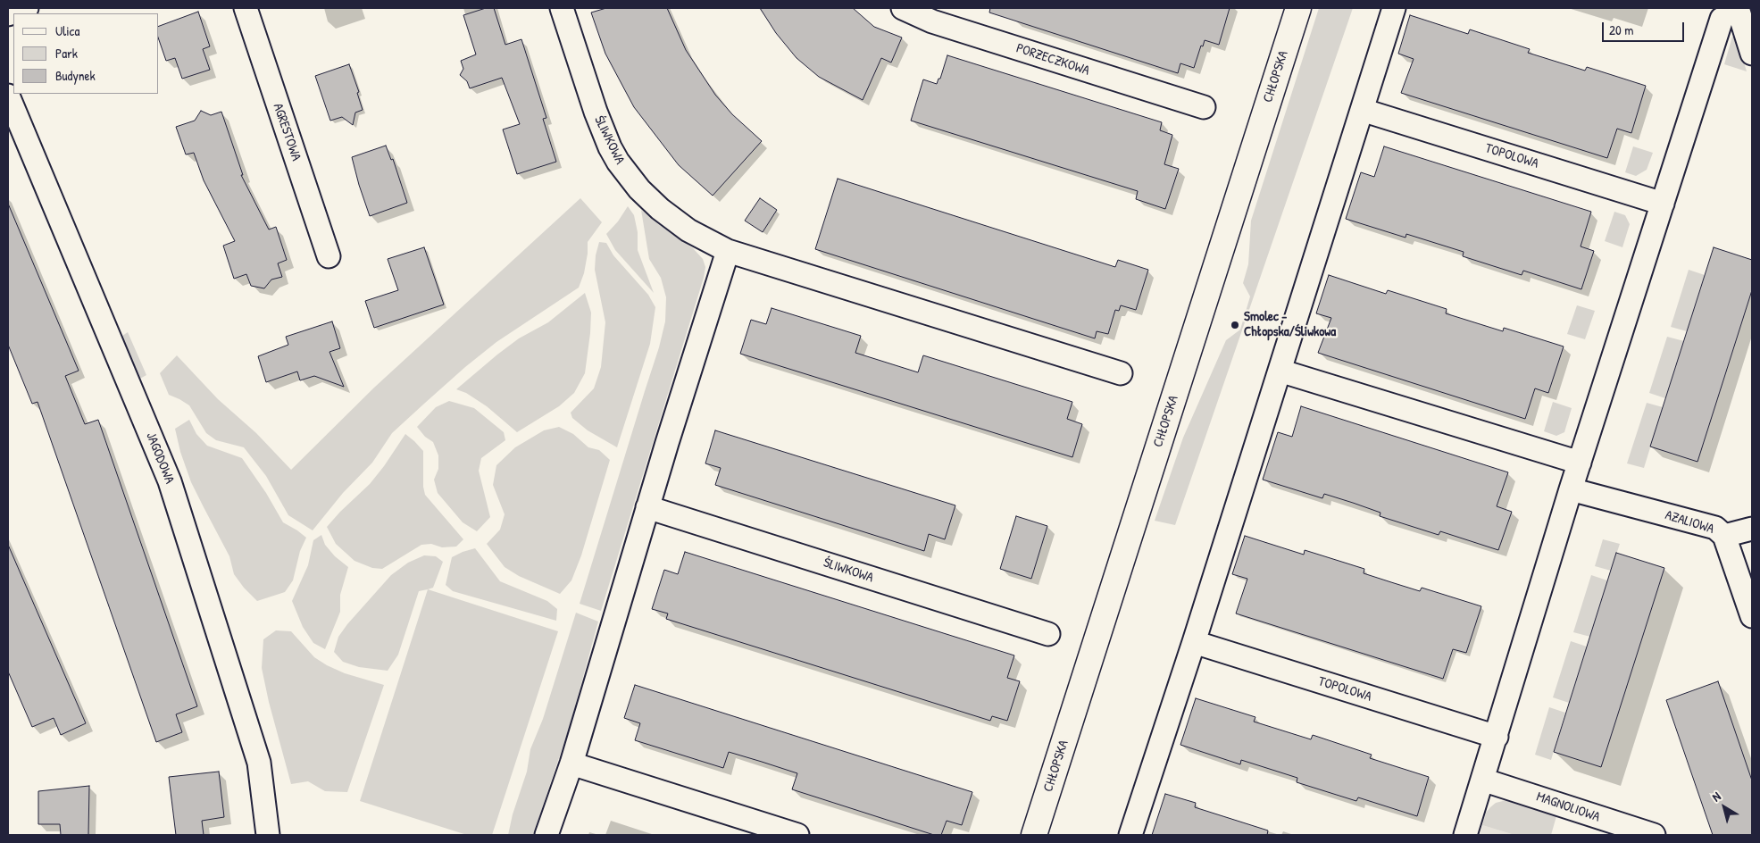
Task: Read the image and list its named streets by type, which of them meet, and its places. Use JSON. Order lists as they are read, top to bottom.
{
  "streets": {
    "street": [
      "PORZECZKOWA",
      "CHŁOPSKA",
      "AGRESTOWA",
      "ŚLIWKOWA",
      "TOPOLOWA",
      "JAGODOWA",
      "AZALIOWA",
      "MAGNOLIOWA"
    ]
  },
  "places": ["Smolec - Chłopska/Śliwkowa"],
  "legend": ["Ulica", "Park", "Budynek"],
  "scale_bar": "20 m",
  "north": "top left"
}
